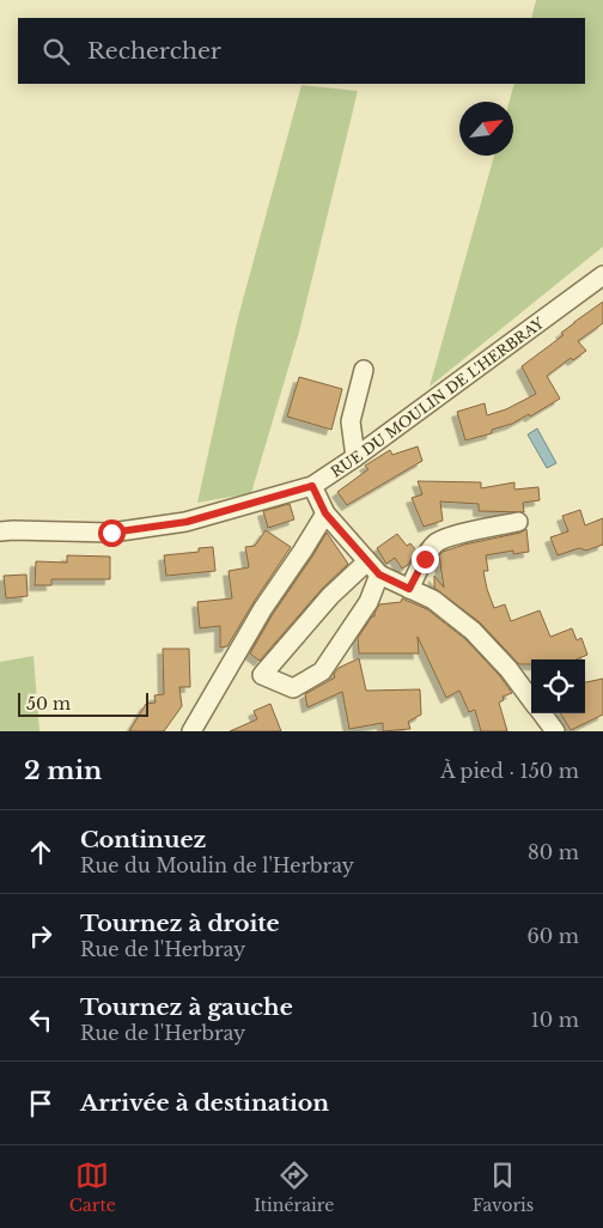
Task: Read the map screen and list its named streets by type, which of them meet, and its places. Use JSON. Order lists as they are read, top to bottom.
{
  "streets": {
    "street": ["RUE DU MOULIN DE L'HERBRAY"]
  },
  "scale_bar": "50 m",
  "north": "top right",
  "page": {
    "search": "Rechercher",
    "scale": "50 m",
    "heading": ["2 min", "À pied · 150 m"],
    "list": [
      ["Continuez", "Rue du Moulin de l'Herbray", "80 m"],
      ["Tournez à droite", "Rue de l'Herbray", "60 m"],
      ["Tournez à gauche", "Rue de l'Herbray", "10 m"],
      "Arrivée à destination"
    ],
    "nav": ["Carte", "Itinéraire", "Favoris"]
  }
}
